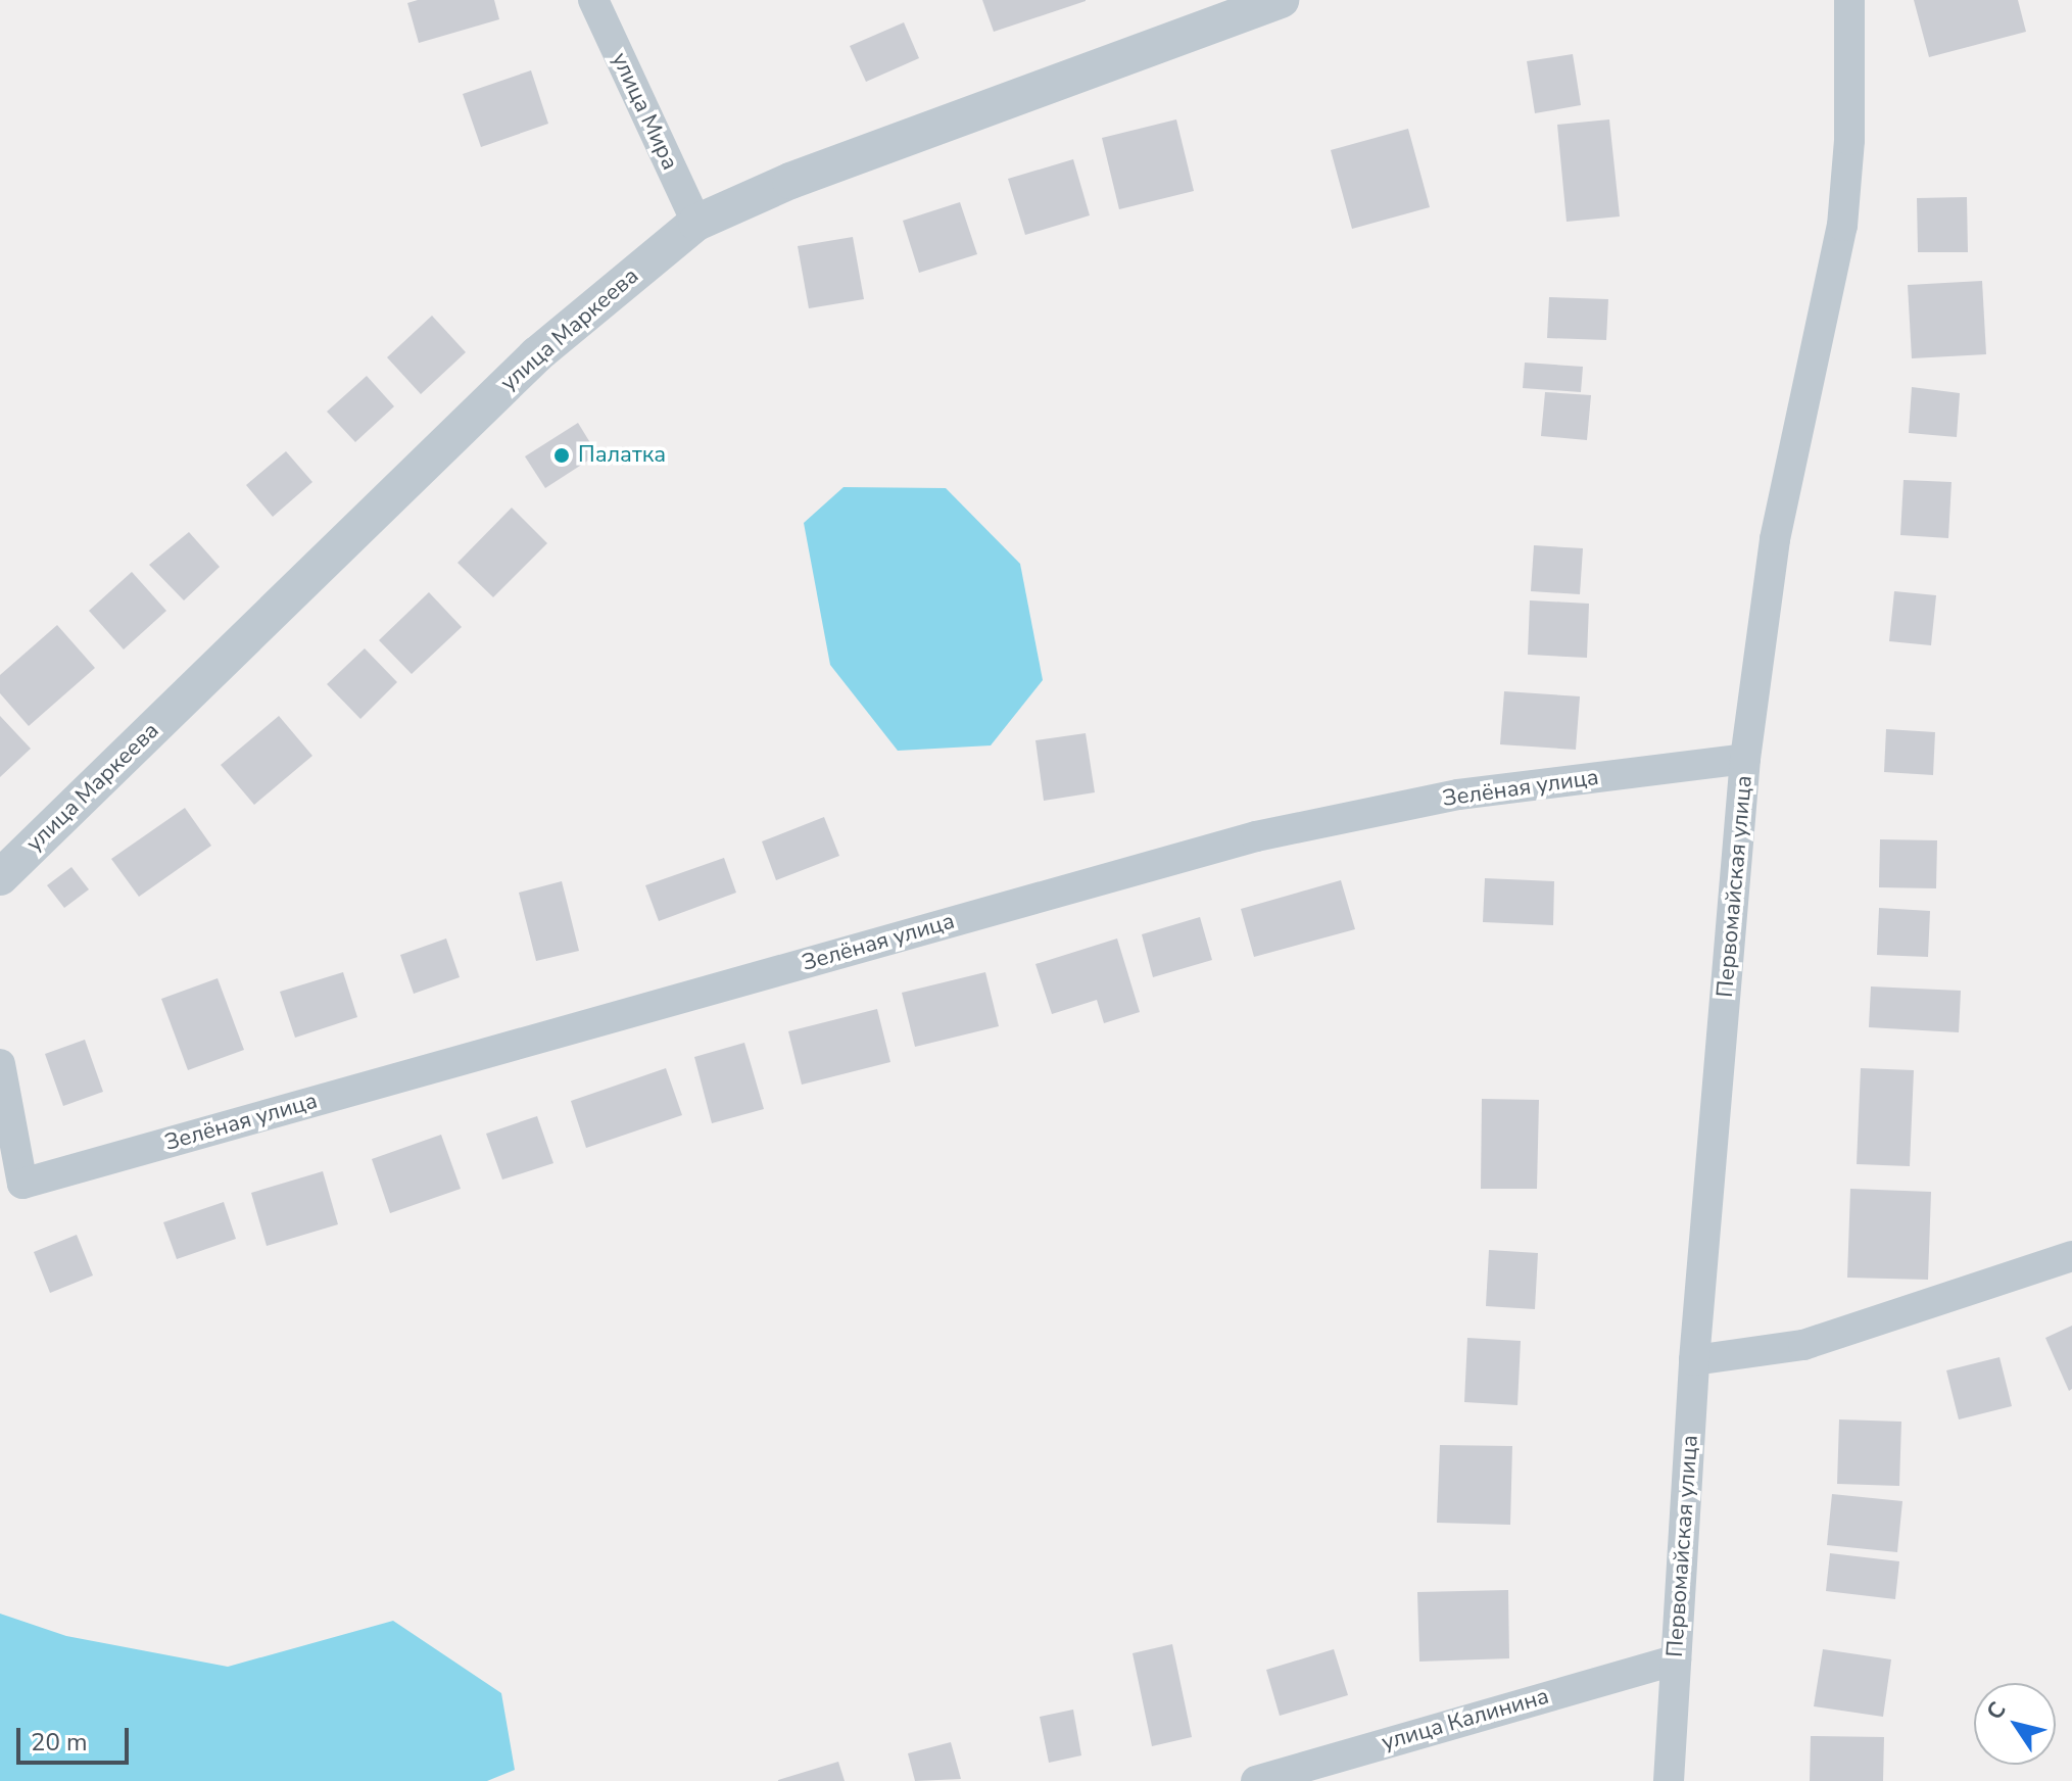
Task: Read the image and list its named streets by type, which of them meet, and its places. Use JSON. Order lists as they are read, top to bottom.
{
  "streets": {
    "street": [
      "улица Мира",
      "улица Маркеева",
      "Зелёная улица",
      "Первомайская улица",
      "улица Калинина"
    ]
  },
  "crossings": [
    ["улица Мира", "улица Маркеева"],
    ["Зелёная улица", "Первомайская улица"],
    ["Первомайская улица", "улица Калинина"]
  ],
  "places": ["Палатка"],
  "scale_bar": "20 m",
  "north": "top left"
}
